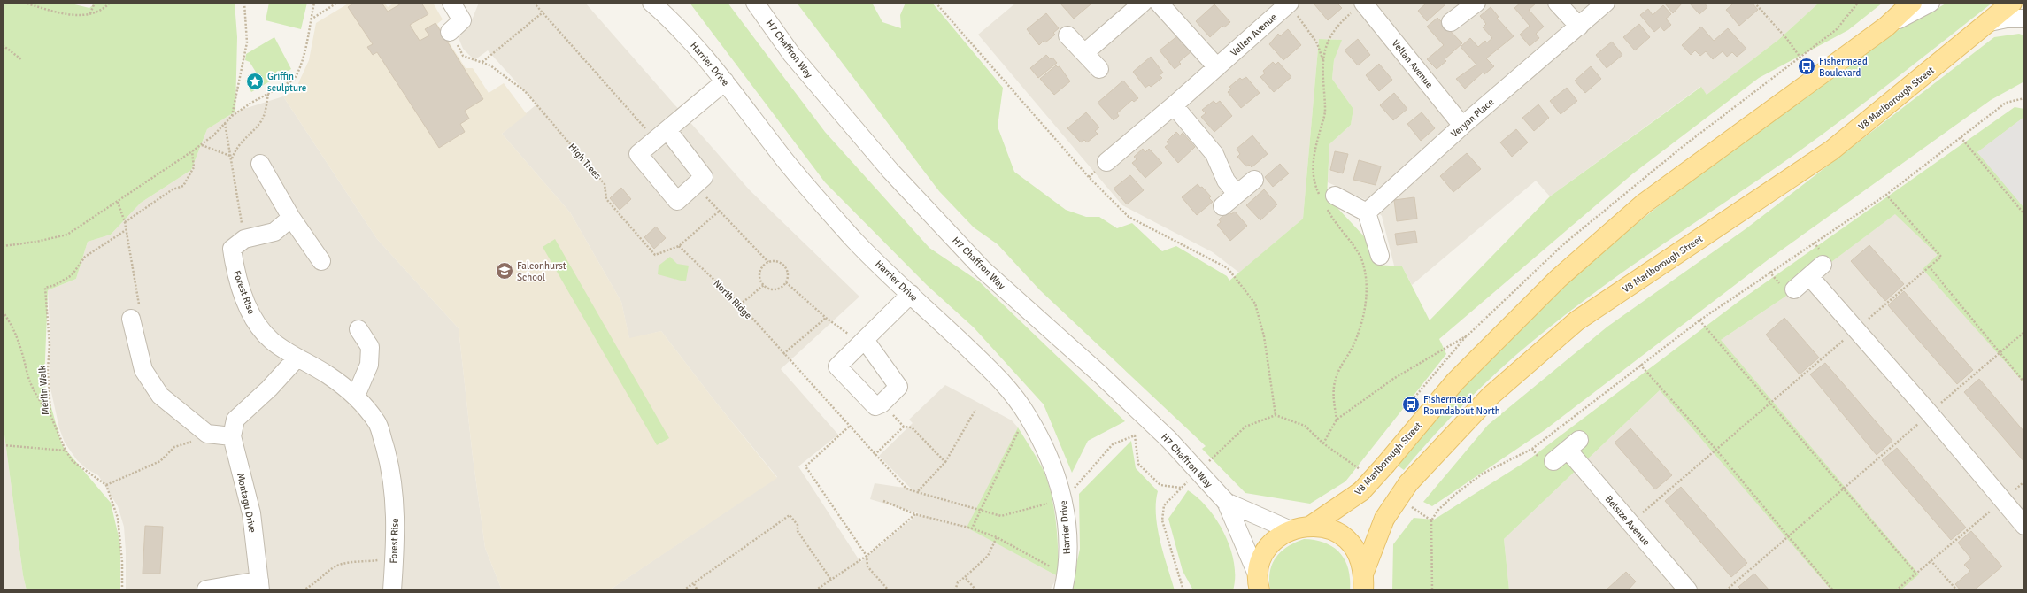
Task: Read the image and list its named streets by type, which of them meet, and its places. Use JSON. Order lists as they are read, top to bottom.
{
  "streets": {
    "main road": ["V8 Marlborough Street"],
    "street": [
      "Vellen Avenue",
      "H7 Chaffron Way",
      "Harrier Drive",
      "Vellan Avenue",
      "Veryan Place",
      "Forest Rise",
      "Montagu Drive",
      "Belsize Avenue"
    ],
    "path": ["High Trees", "North Ridge", "Merlin Walk"]
  },
  "crossings": [
    ["Harrier Drive", "North Ridge"],
    ["Vellan Avenue", "Veryan Place"],
    ["High Trees", "North Ridge"],
    ["Forest Rise", "Montagu Drive"]
  ],
  "places": {
    "bus stop": ["Fishermead Boulevard", "Fishermead Roundabout North"],
    "place": ["Griffin sculpture"],
    "school or university": ["Falconhurst School"]
  }
}
